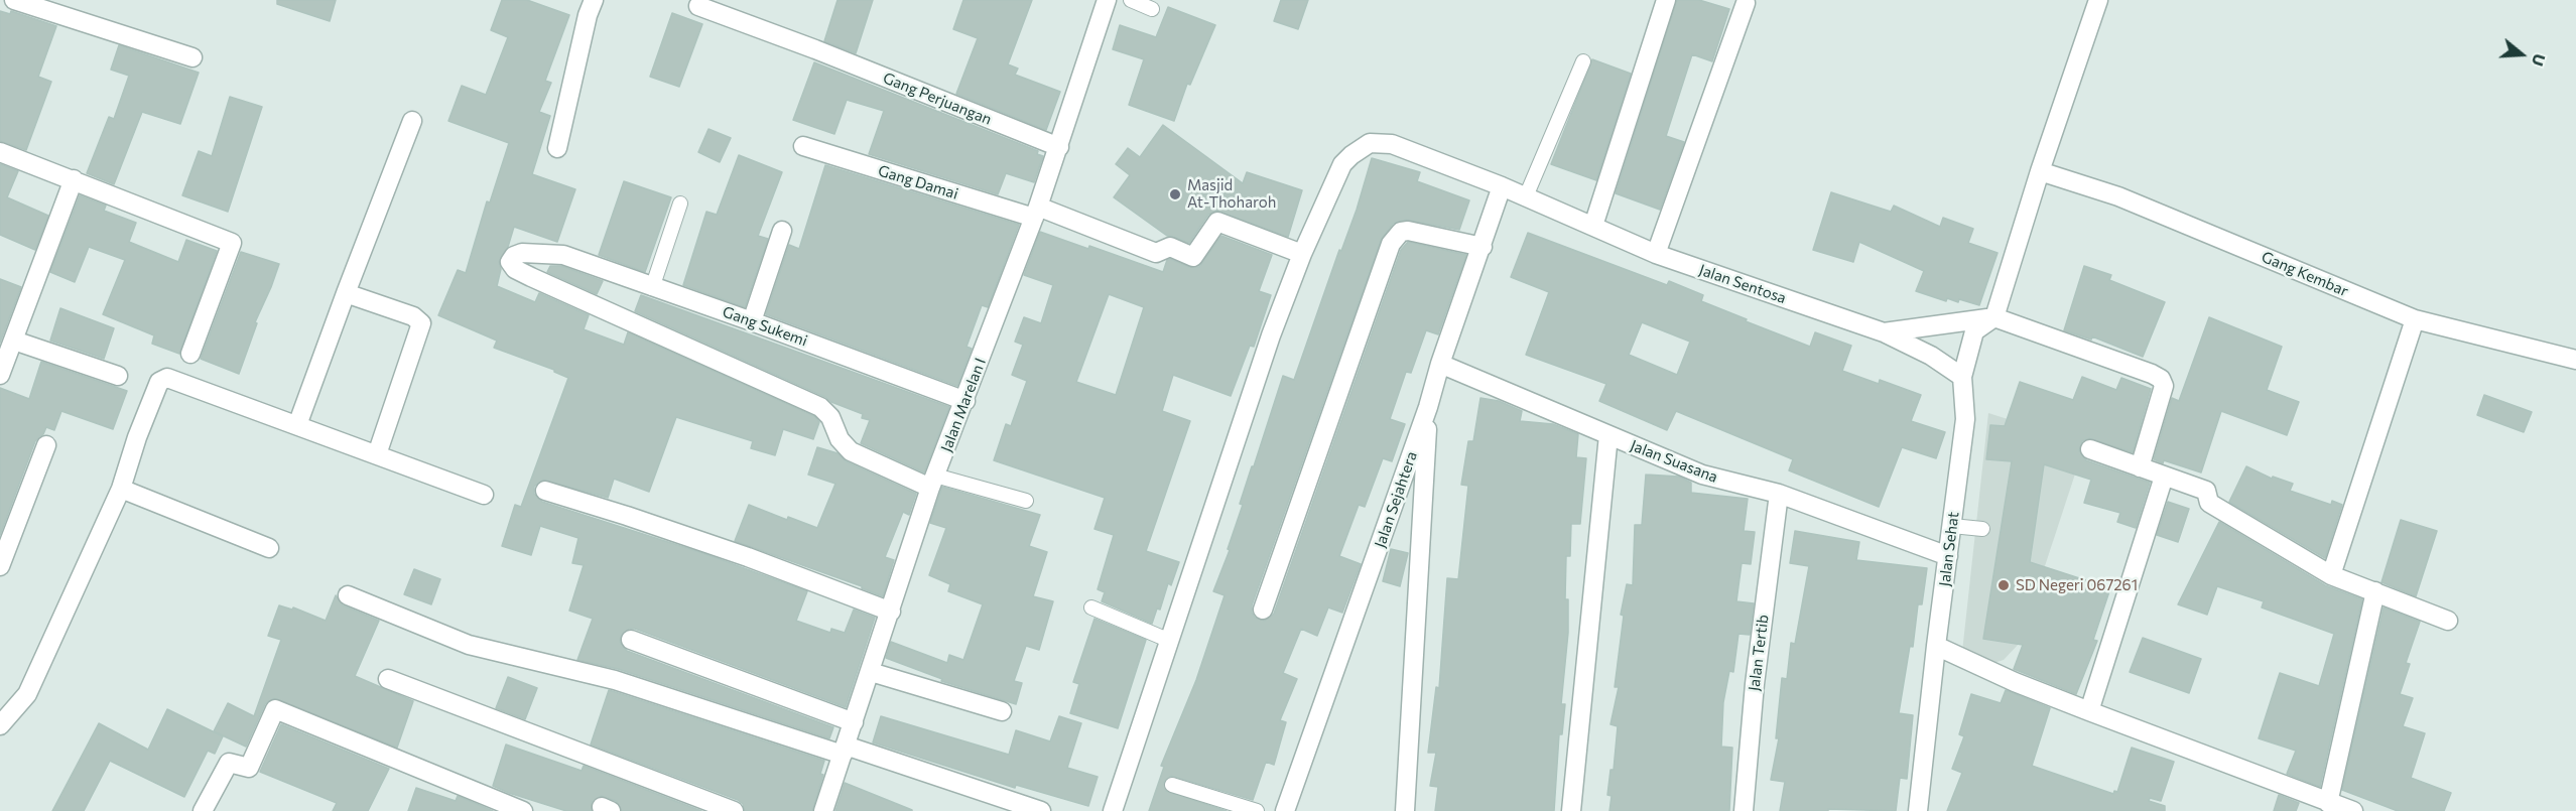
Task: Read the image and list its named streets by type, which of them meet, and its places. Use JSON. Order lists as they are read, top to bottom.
{
  "streets": {
    "street": [
      "Gang Perjuangan",
      "Gang Damai",
      "Gang Kembar",
      "Jalan Sentosa",
      "Gang Sukemi",
      "Jalan Marelan I",
      "Jalan Suasana",
      "Jalan Sejahtera",
      "Jalan Sehat",
      "Jalan Tertib"
    ]
  },
  "crossings": [
    ["Gang Perjuangan", "Jalan Marelan I"],
    ["Gang Damai", "Jalan Sentosa"],
    ["Gang Damai", "Jalan Marelan I"],
    ["Jalan Sentosa", "Jalan Sejahtera"],
    ["Jalan Sentosa", "Jalan Sehat"],
    ["Gang Sukemi", "Jalan Marelan I"],
    ["Jalan Suasana", "Jalan Sejahtera"],
    ["Jalan Suasana", "Jalan Sehat"],
    ["Jalan Suasana", "Jalan Tertib"]
  ],
  "places": ["Masjid At-Thoharoh", "SD Negeri 067261"],
  "north": "right"
}
